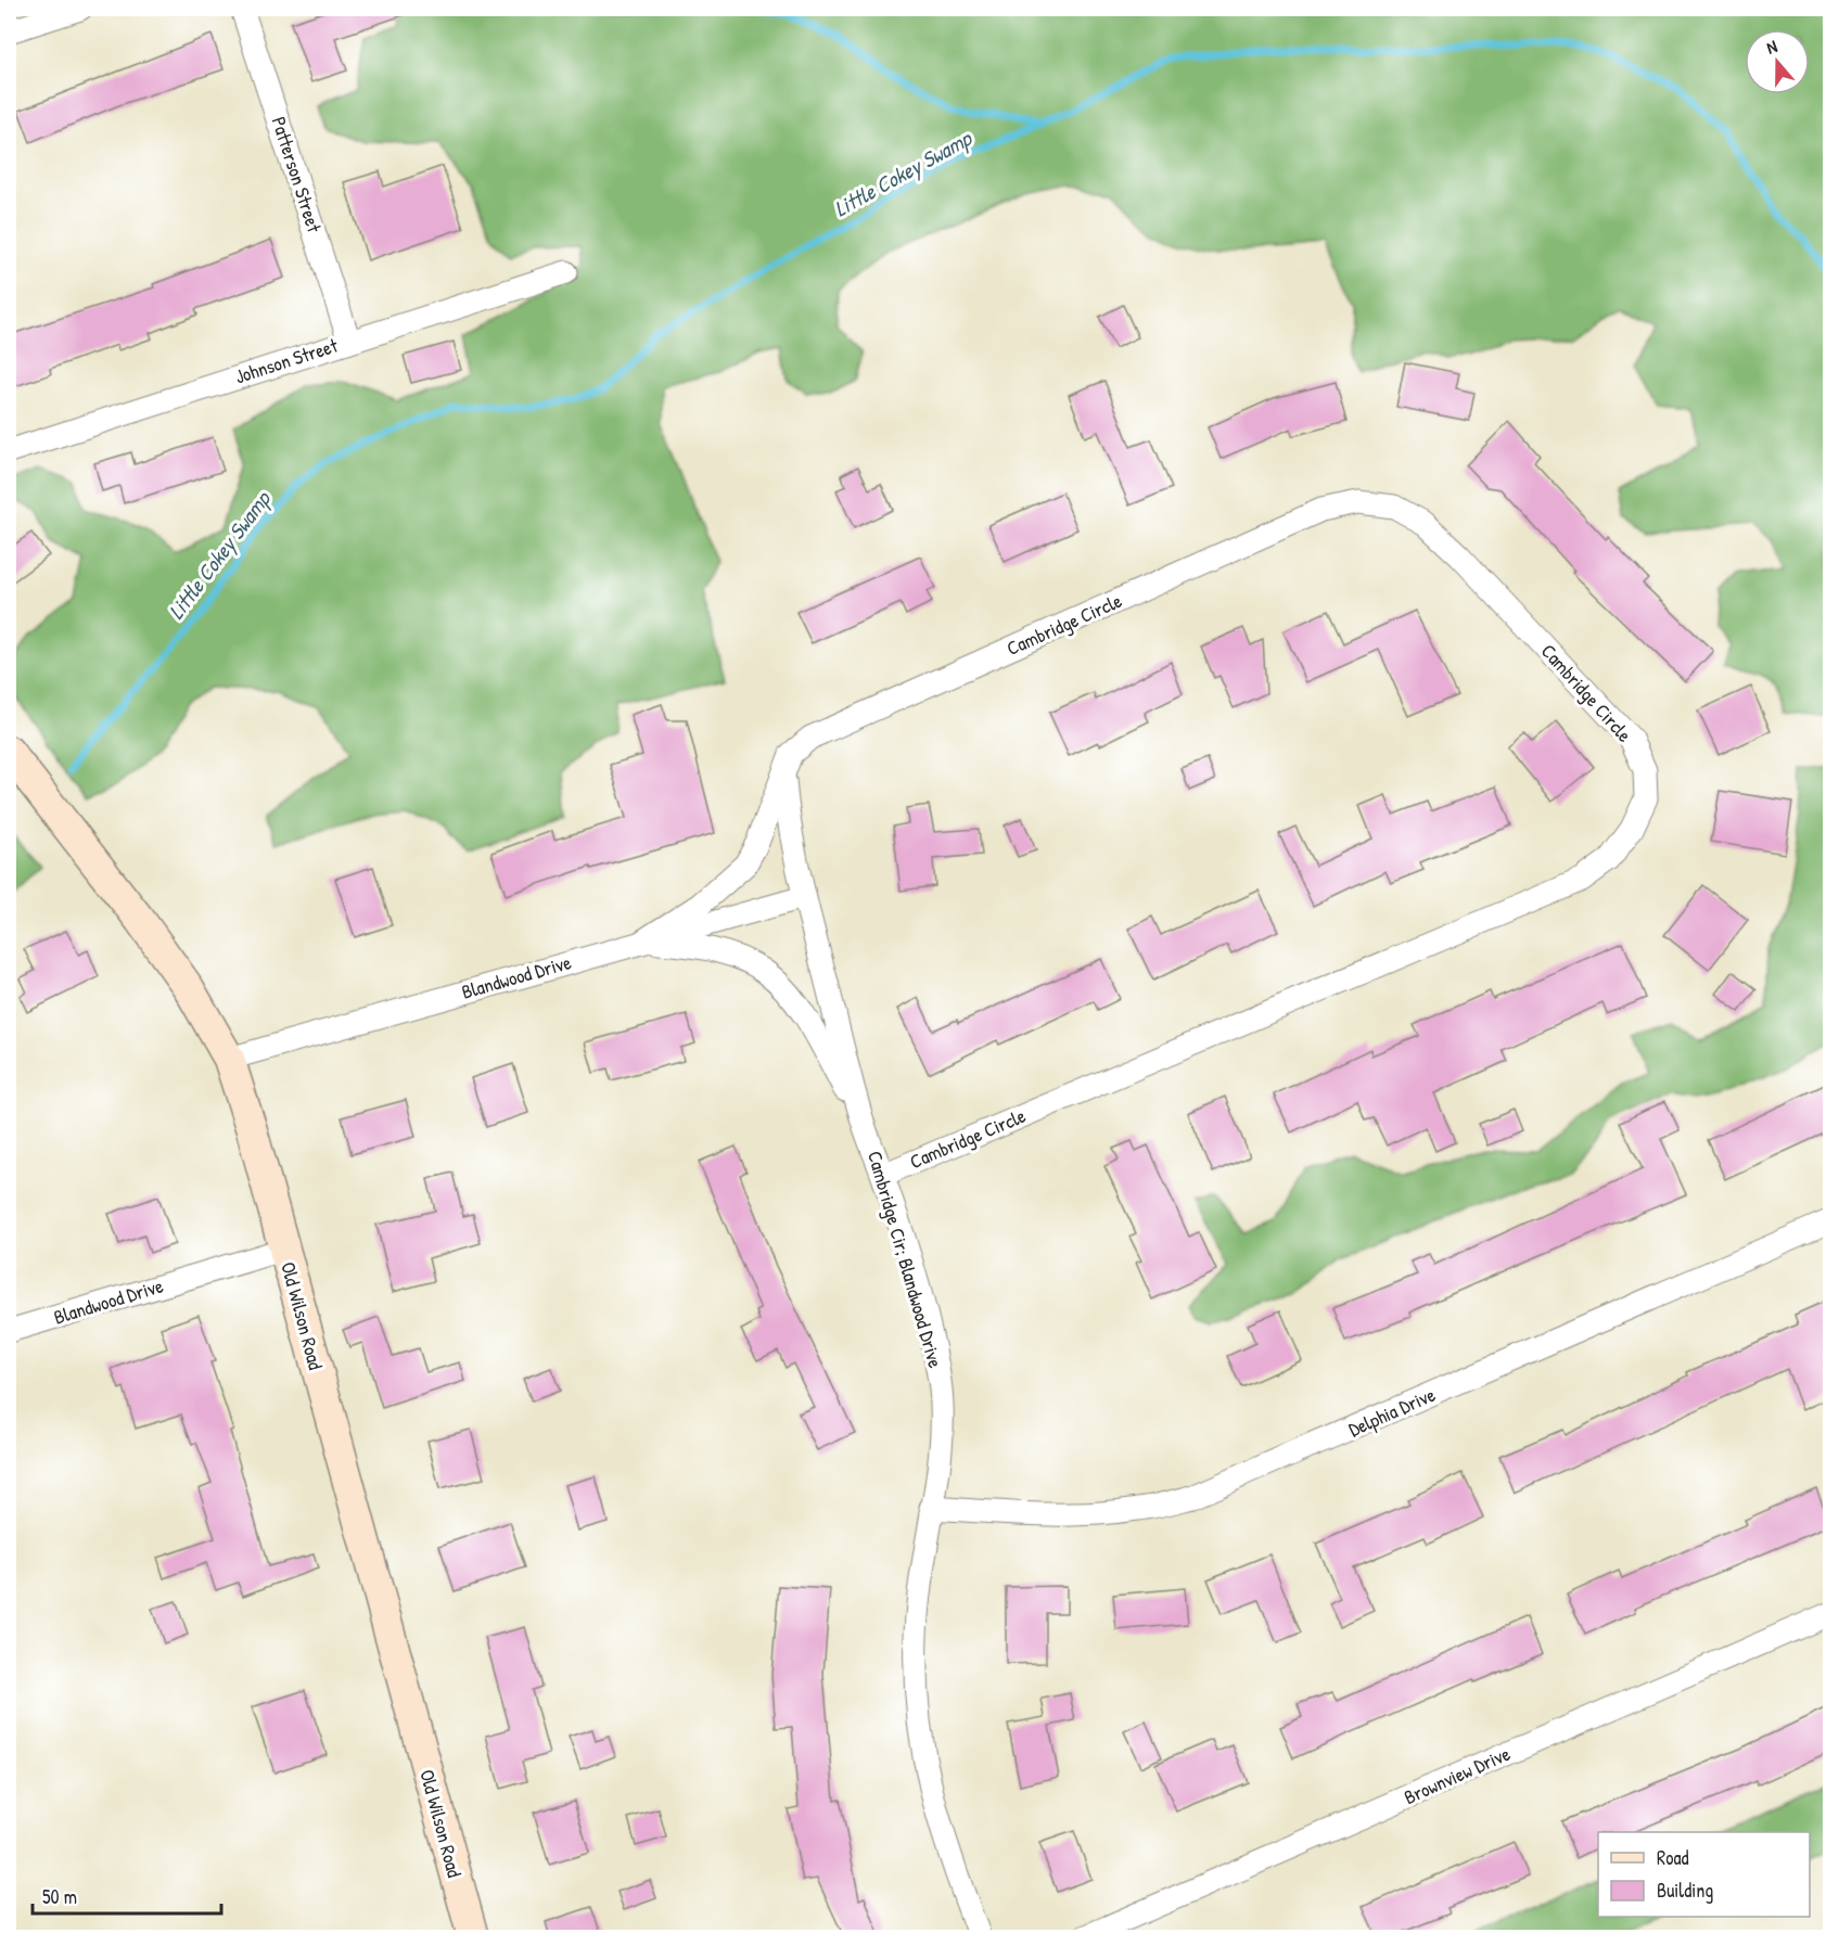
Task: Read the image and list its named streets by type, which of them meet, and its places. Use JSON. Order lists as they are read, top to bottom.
{
  "streets": {
    "street": [
      "Patterson Street",
      "Johnson Street",
      "Cambridge Circle",
      "Blandwood Drive",
      "Cambridge Cir; Blandwood Drive",
      "Old Wilson Road",
      "Delphia Drive",
      "Brownview Drive"
    ]
  },
  "crossings": [
    ["Patterson Street", "Johnson Street"],
    ["Cambridge Circle", "Blandwood Drive"],
    ["Cambridge Circle", "Cambridge Cir; Blandwood Drive"],
    ["Blandwood Drive", "Cambridge Cir; Blandwood Drive"],
    ["Blandwood Drive", "Old Wilson Road"],
    ["Cambridge Cir; Blandwood Drive", "Delphia Drive"]
  ],
  "water": ["Little Cokey Swamp"],
  "legend": ["Road", "Building"],
  "scale_bar": "50 m",
  "north": "top"
}
